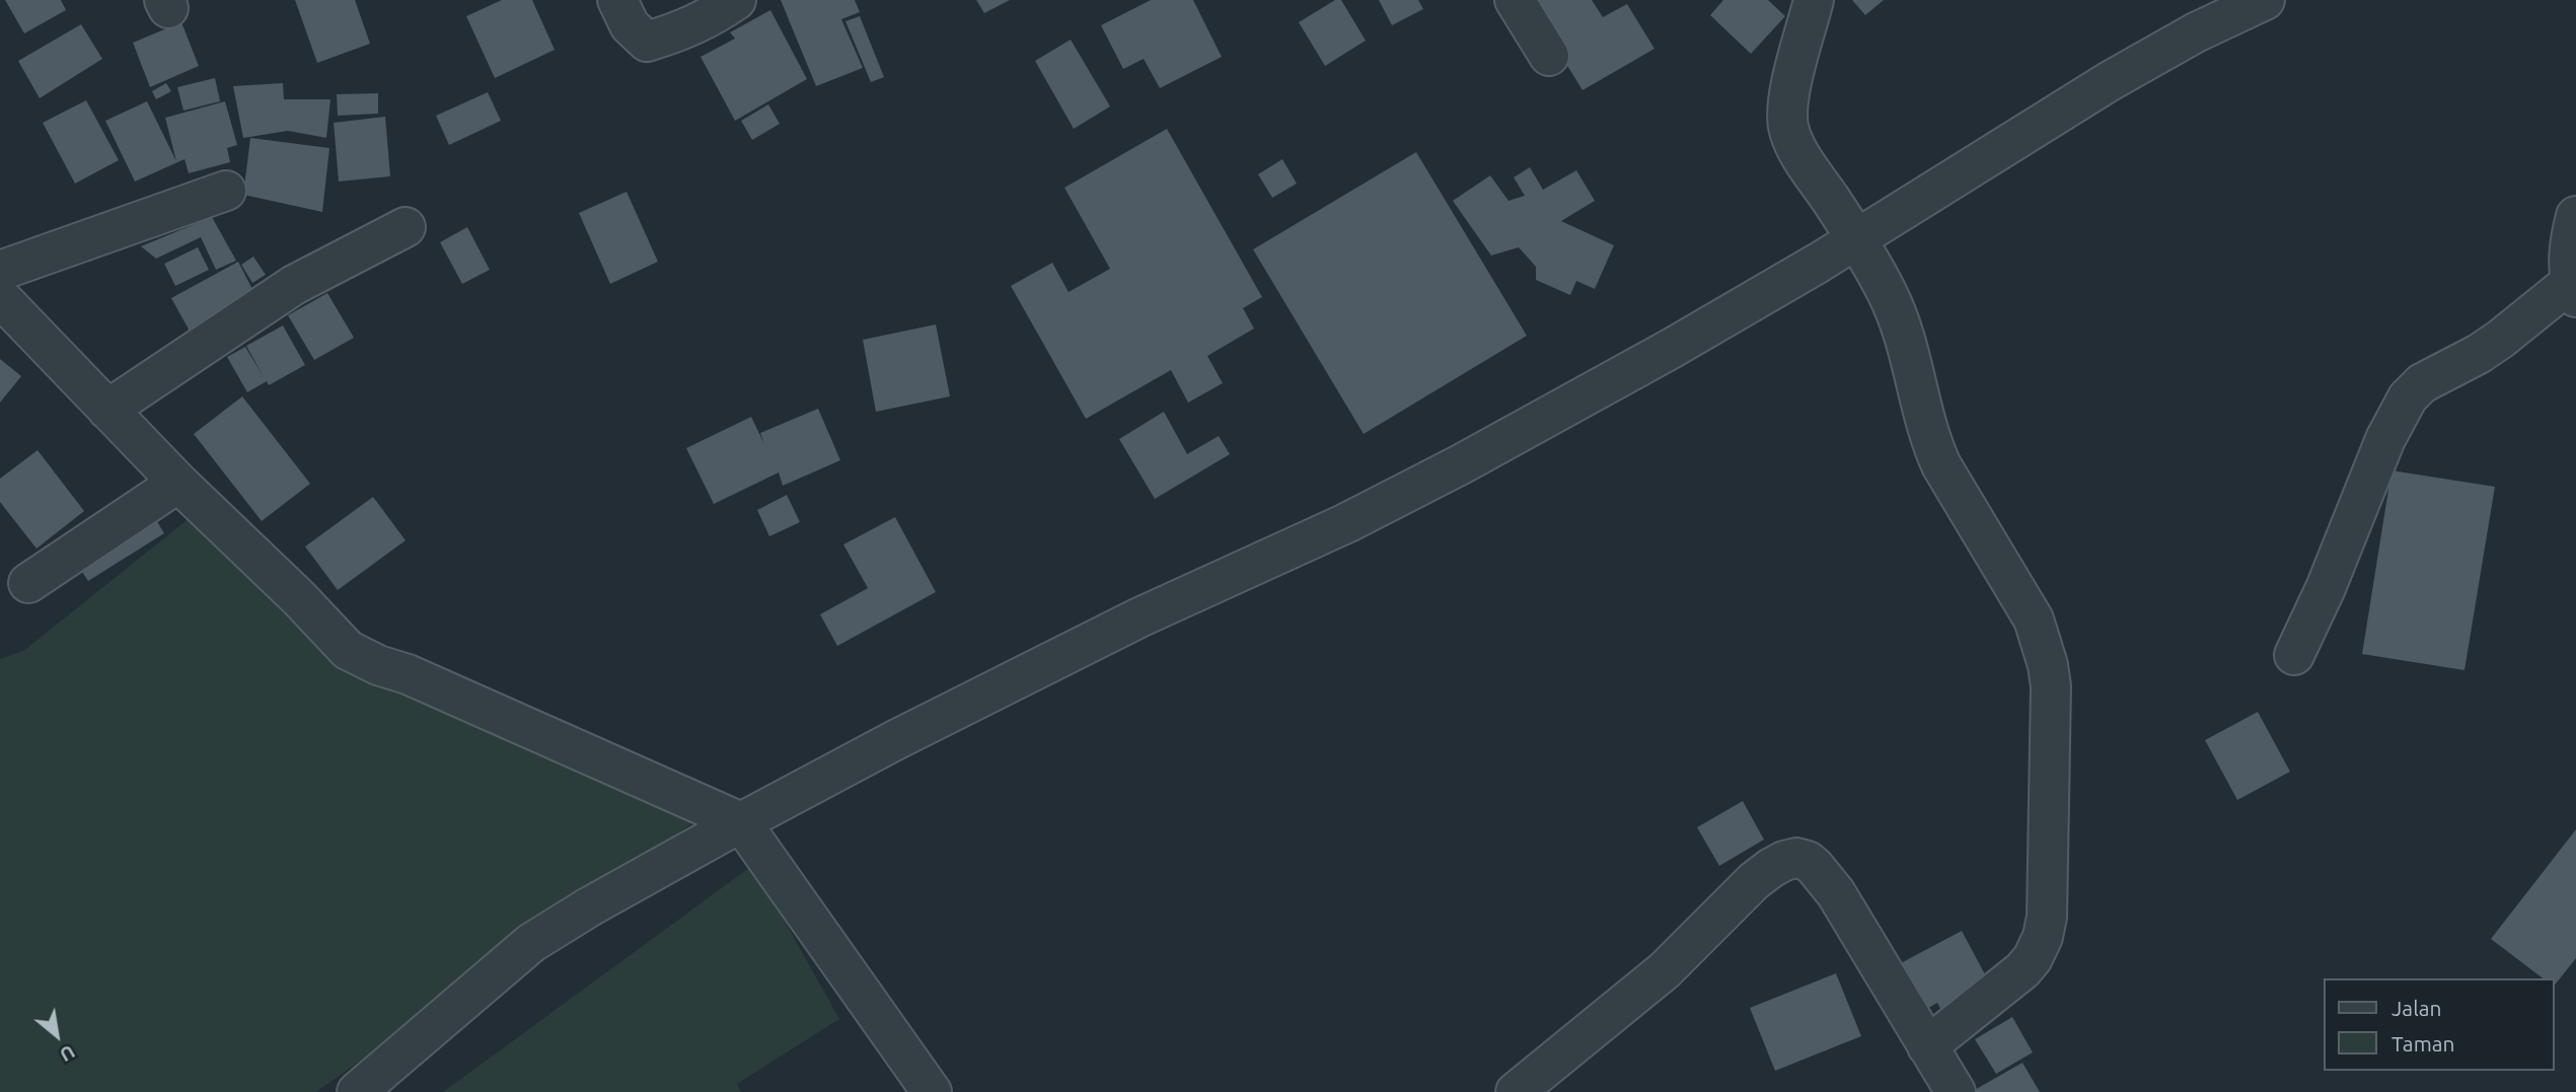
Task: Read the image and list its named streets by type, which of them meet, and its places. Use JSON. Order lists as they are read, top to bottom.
{
  "legend": ["Jalan", "Taman"],
  "north": "bottom right"
}
